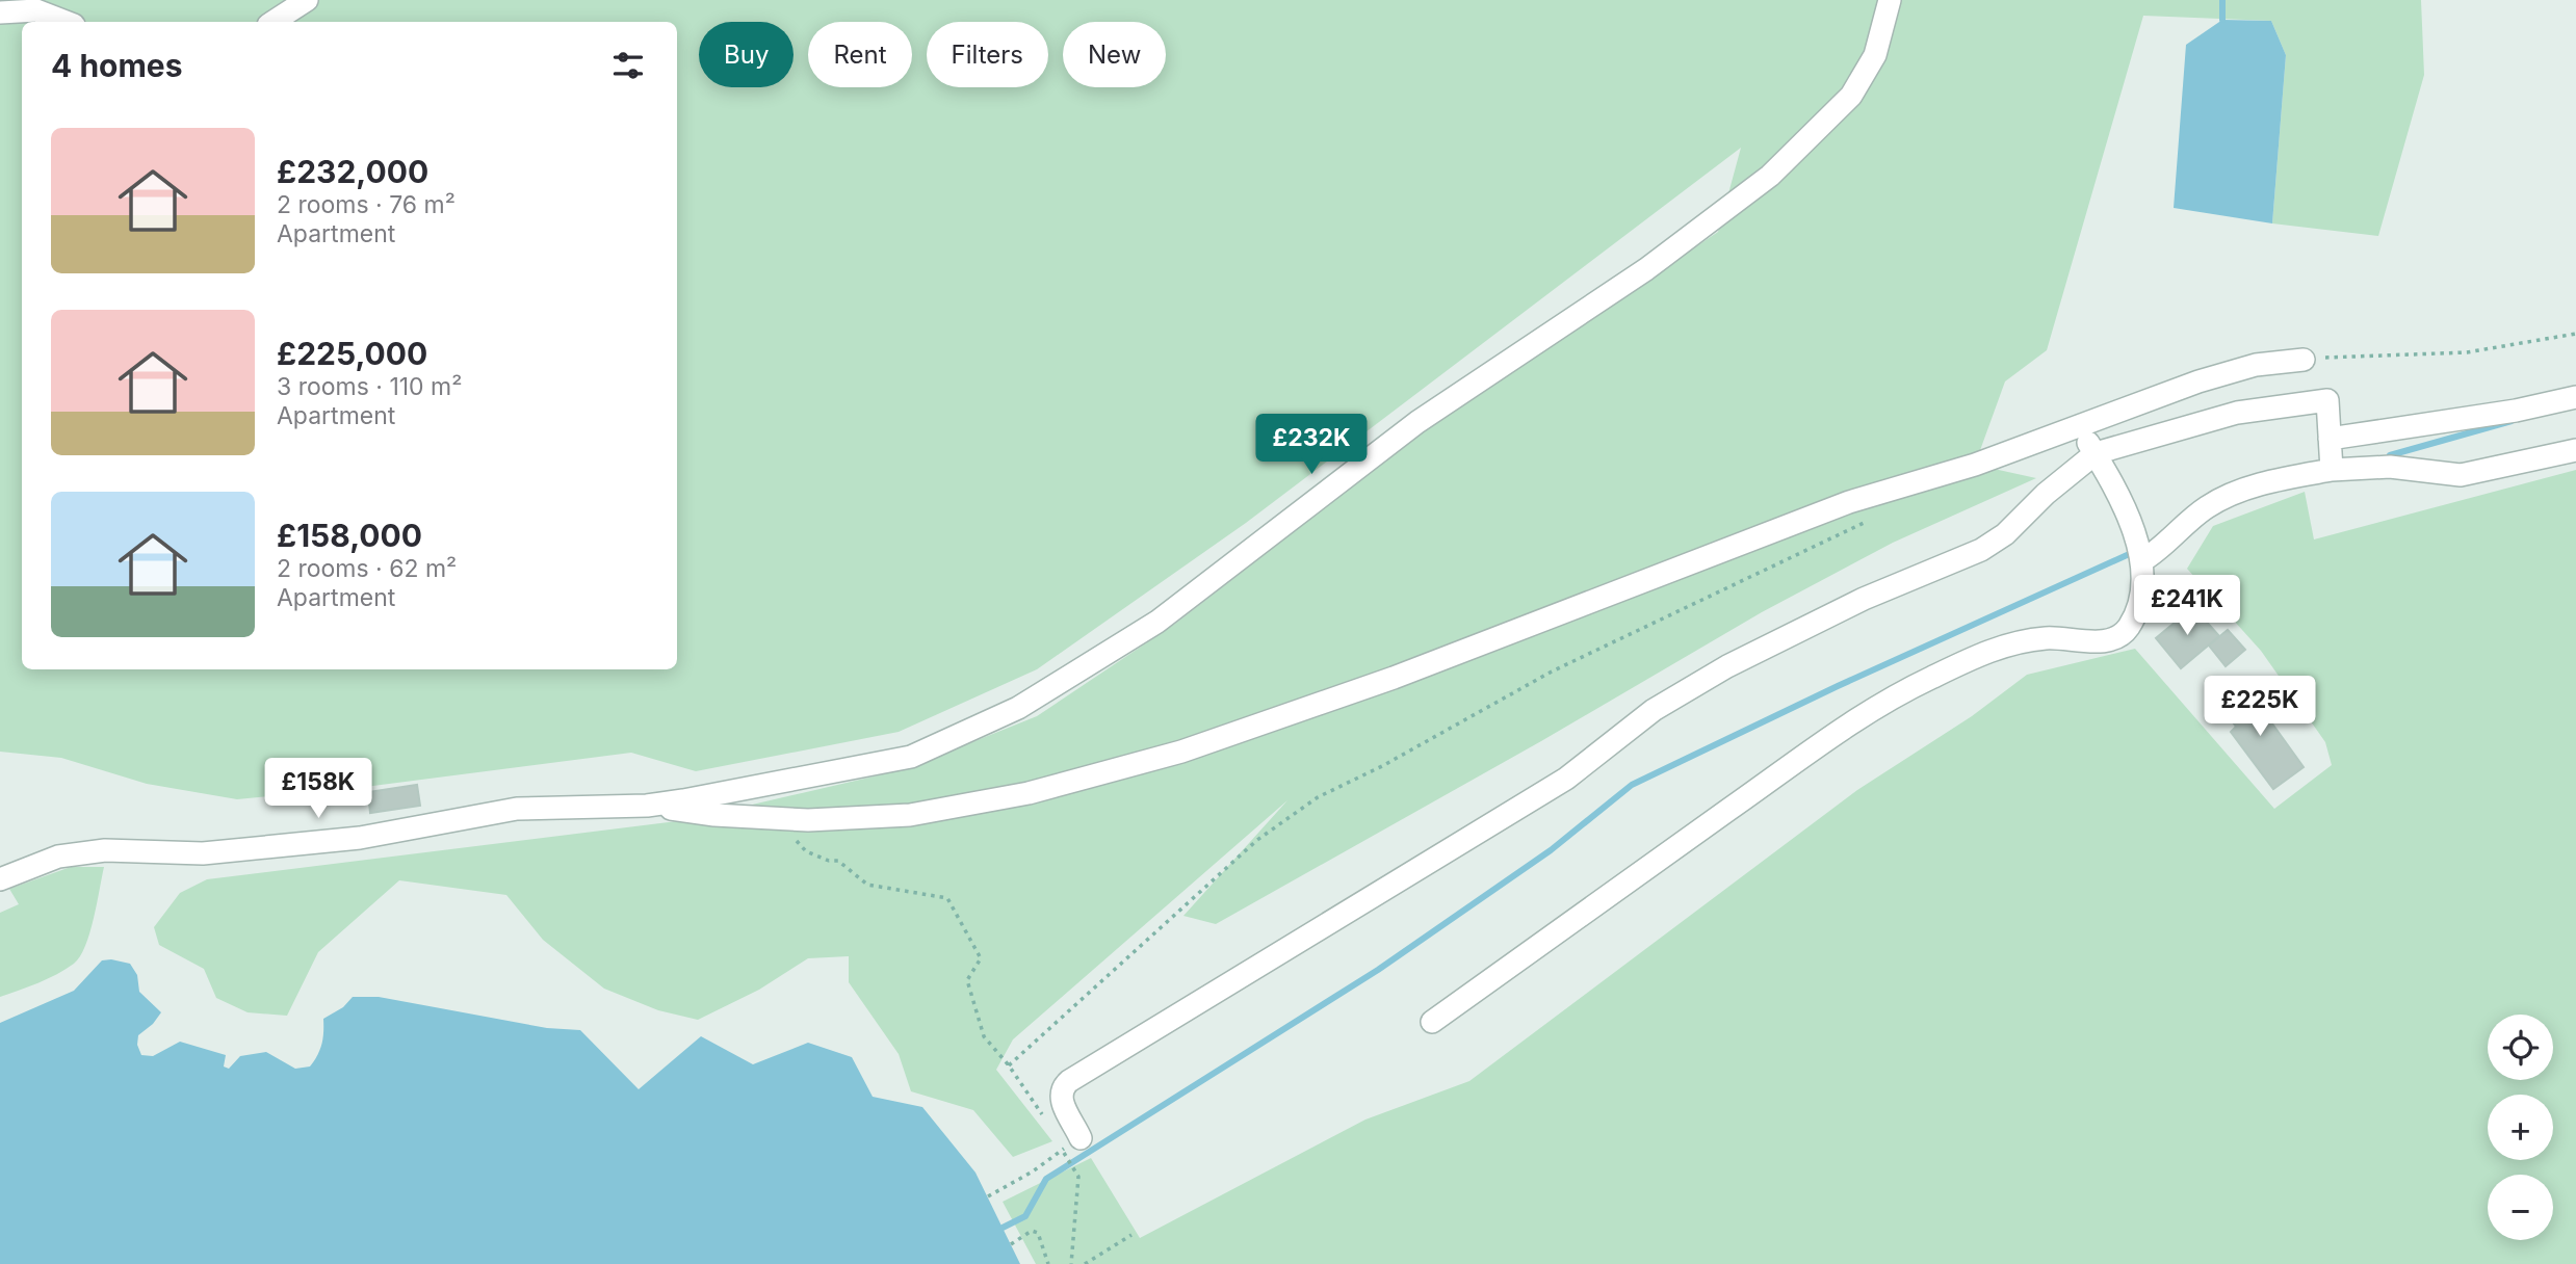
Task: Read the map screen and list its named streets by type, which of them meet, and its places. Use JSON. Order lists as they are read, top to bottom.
{
  "page": {
    "chip": [
      "Buy",
      "Rent",
      "Filters",
      "New"
    ],
    "heading": "4 homes",
    "list": [
      {
        "name": "£232,000",
        "note": "2 rooms · 76 m² · Apartment"
      },
      {
        "name": "£225,000",
        "note": "3 rooms · 110 m² · Apartment"
      },
      {
        "name": "£158,000",
        "note": "2 rooms · 62 m² · Apartment"
      }
    ],
    "price": [
      "£232K",
      "£241K",
      "£225K",
      "£158K"
    ],
    "map_buttons": ["+", "−"]
  }
}
